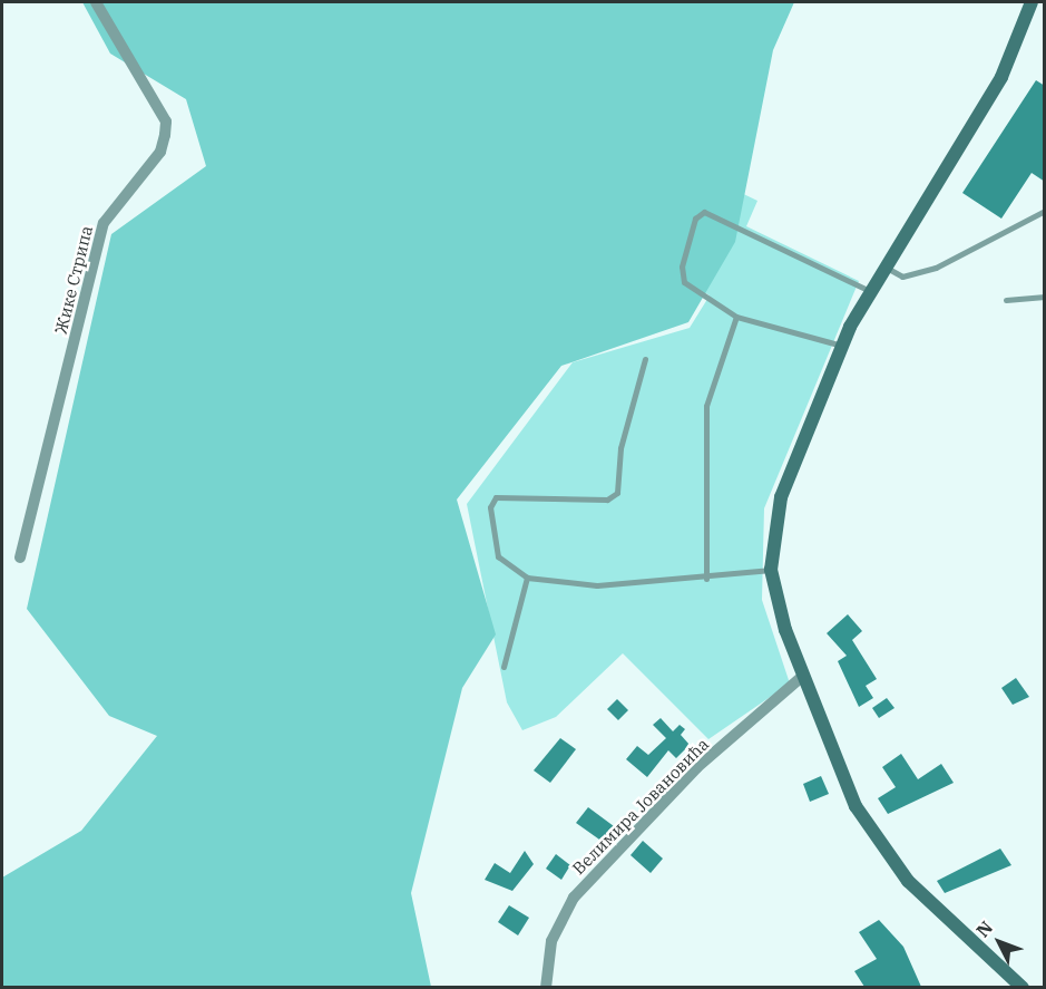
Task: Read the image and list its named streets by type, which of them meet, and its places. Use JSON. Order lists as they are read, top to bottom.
{
  "streets": {
    "street": ["Жике Стрипа", "Велимира Јовановића"]
  },
  "north": "top left"
}
